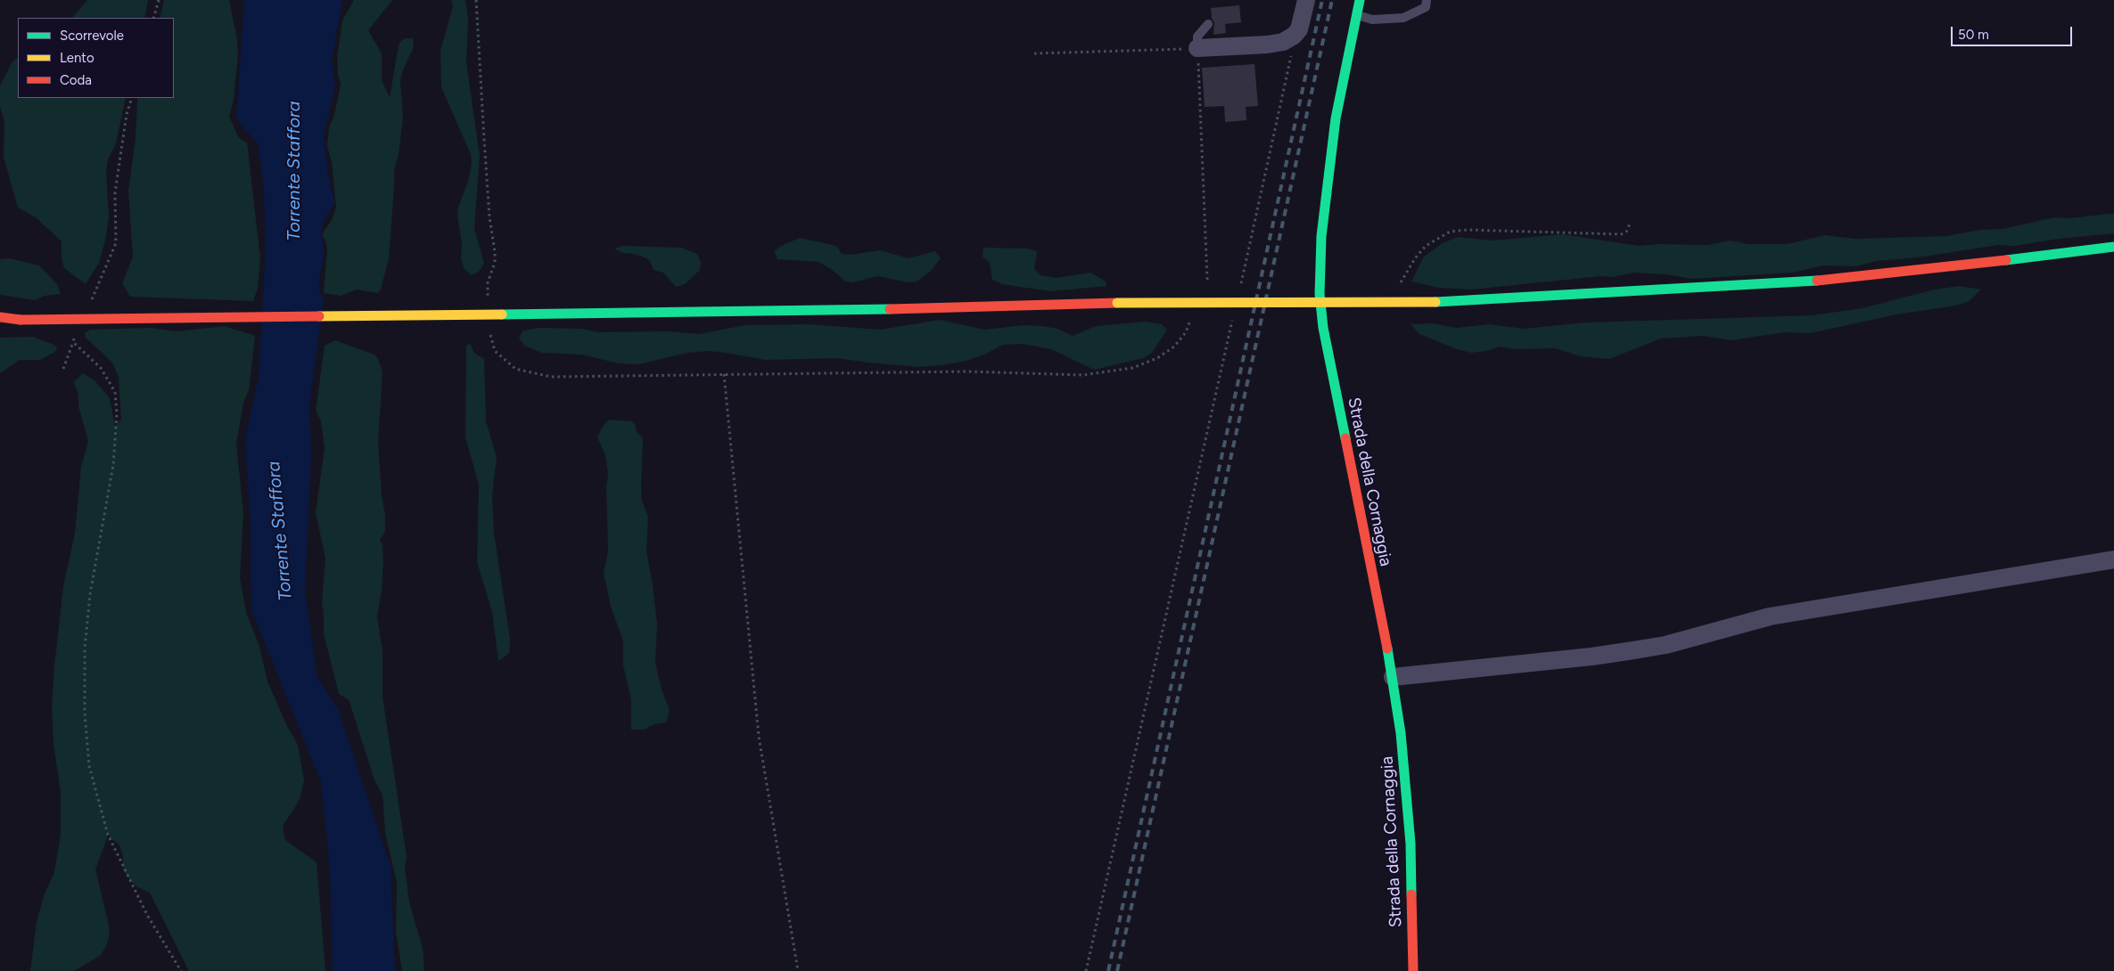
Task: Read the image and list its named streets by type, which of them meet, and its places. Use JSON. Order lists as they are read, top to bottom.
{
  "streets": {
    "main road": ["Strada della Cornaggia"]
  },
  "water": ["Torrente Staffora"],
  "legend": ["Scorrevole", "Lento", "Coda"],
  "scale_bar": "50 m"
}
